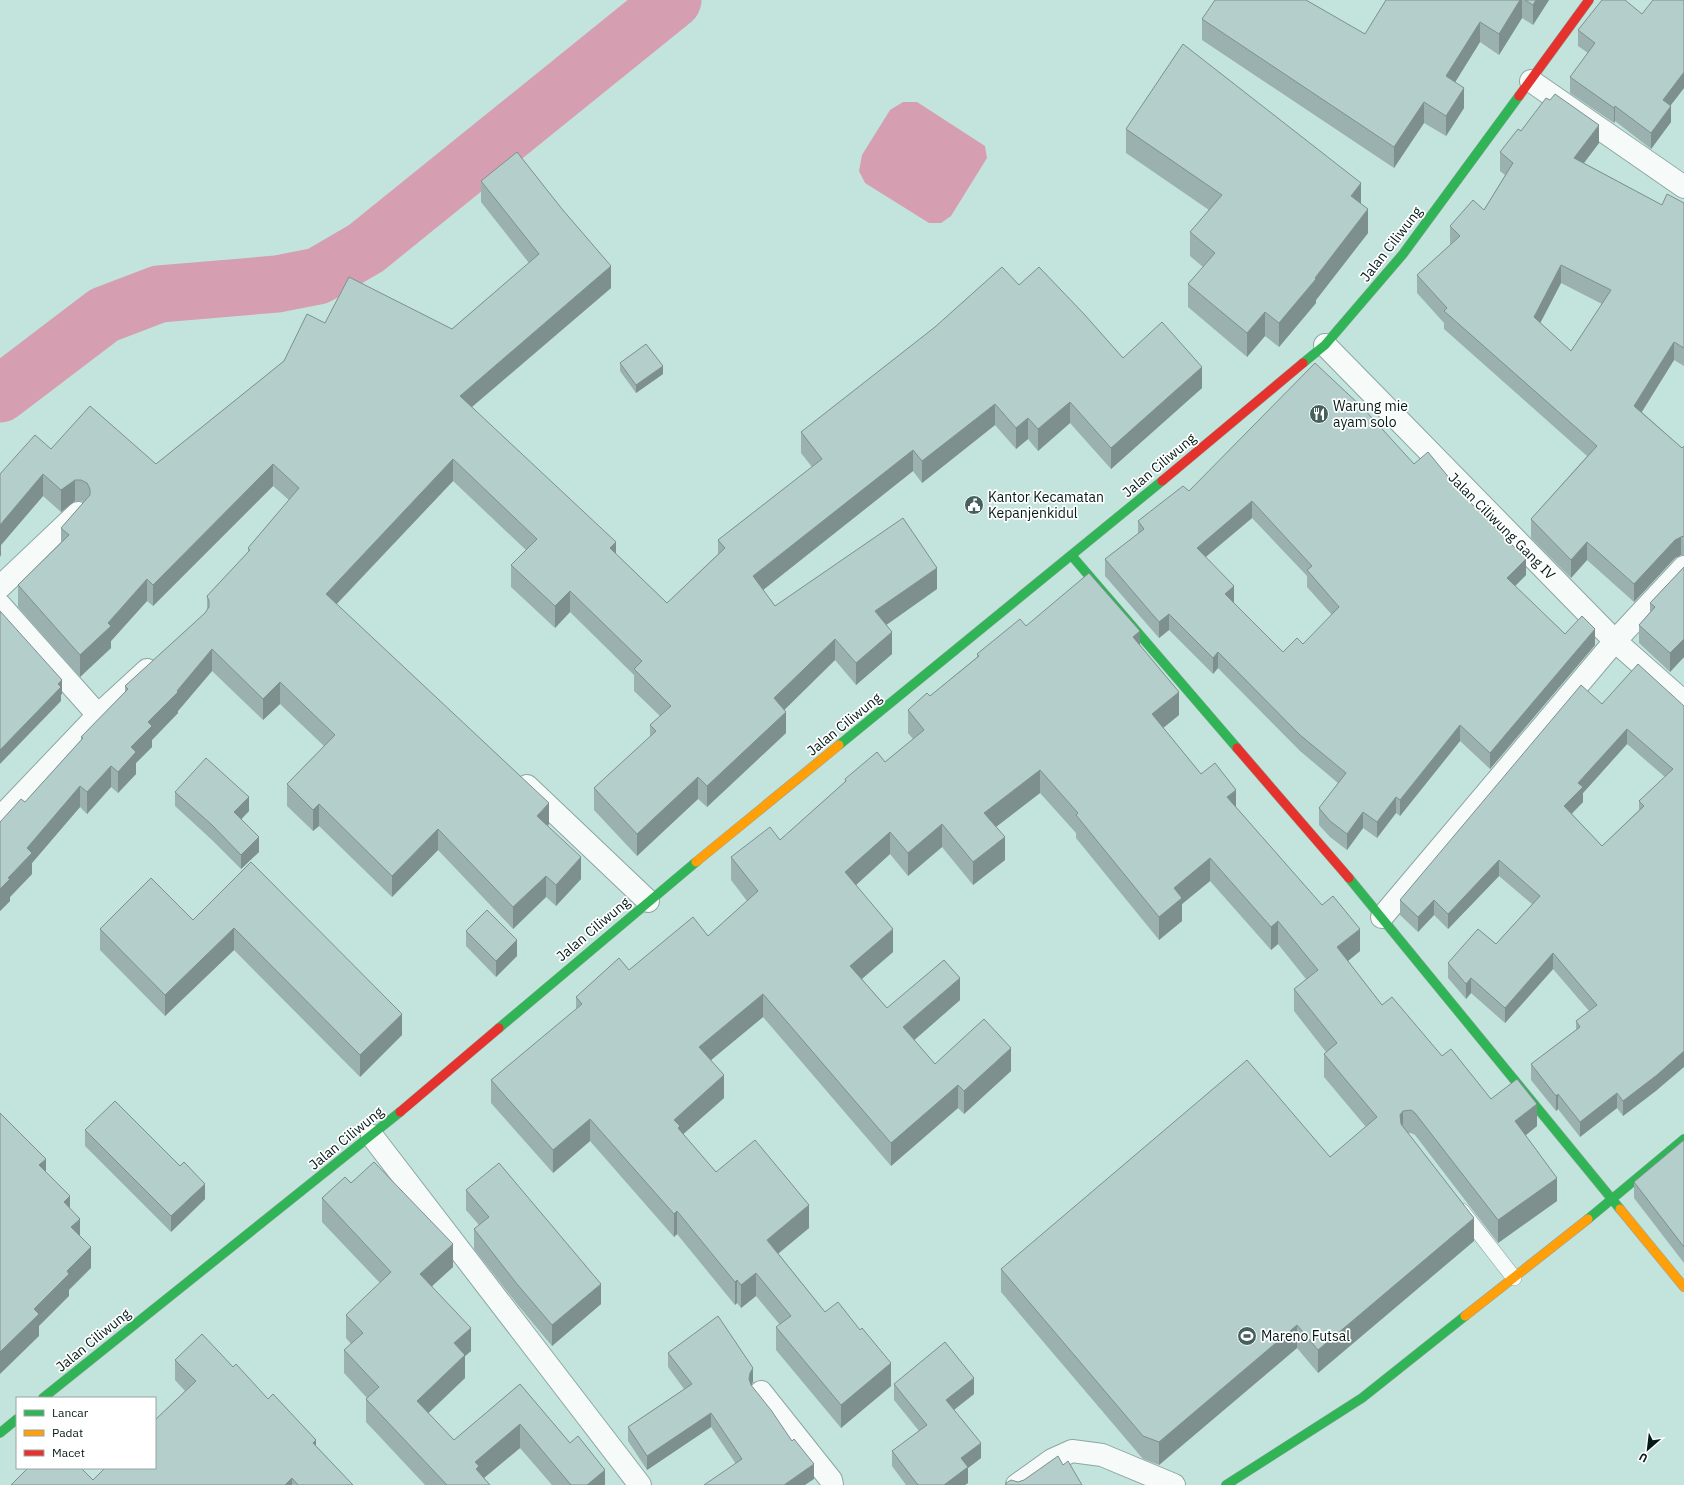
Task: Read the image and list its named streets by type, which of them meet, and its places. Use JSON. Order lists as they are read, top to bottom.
{
  "streets": {
    "main road": ["Jalan Ciliwung"],
    "street": ["Jalan Ciliwung Gang IV"]
  },
  "crossings": [
    ["Jalan Ciliwung", "Jalan Ciliwung Gang IV"]
  ],
  "places": {
    "restaurant": ["Warung mie ayam solo"],
    "public building": ["Kantor Kecamatan Kepanjenkidul"],
    "sports": ["Mareno Futsal"]
  },
  "legend": ["Lancar", "Padat", "Macet"],
  "north": "bottom left"
}
